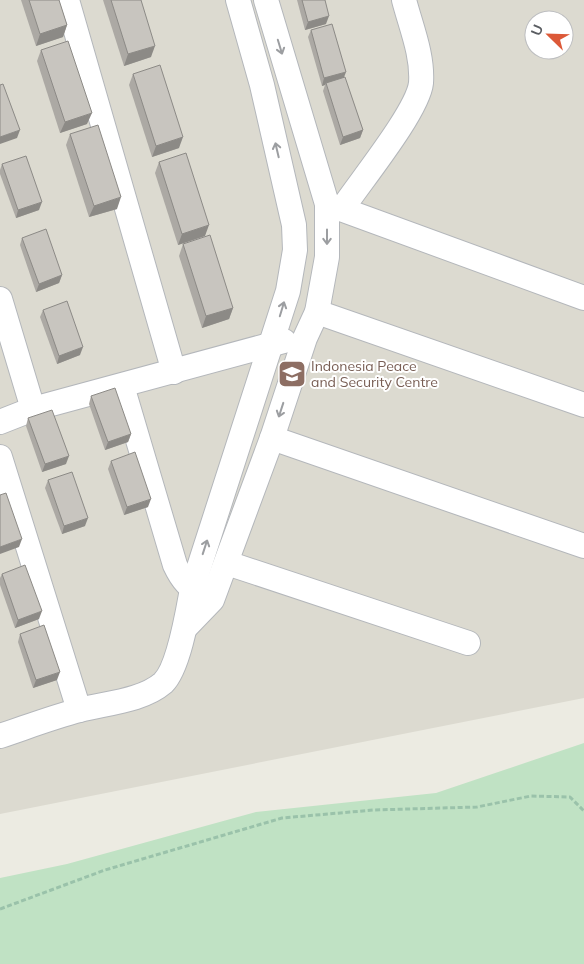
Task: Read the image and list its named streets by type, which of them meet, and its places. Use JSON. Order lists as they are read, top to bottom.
{
  "places": {
    "school or university": ["Indonesia Peace and Security Centre"]
  },
  "north": "top left"
}
